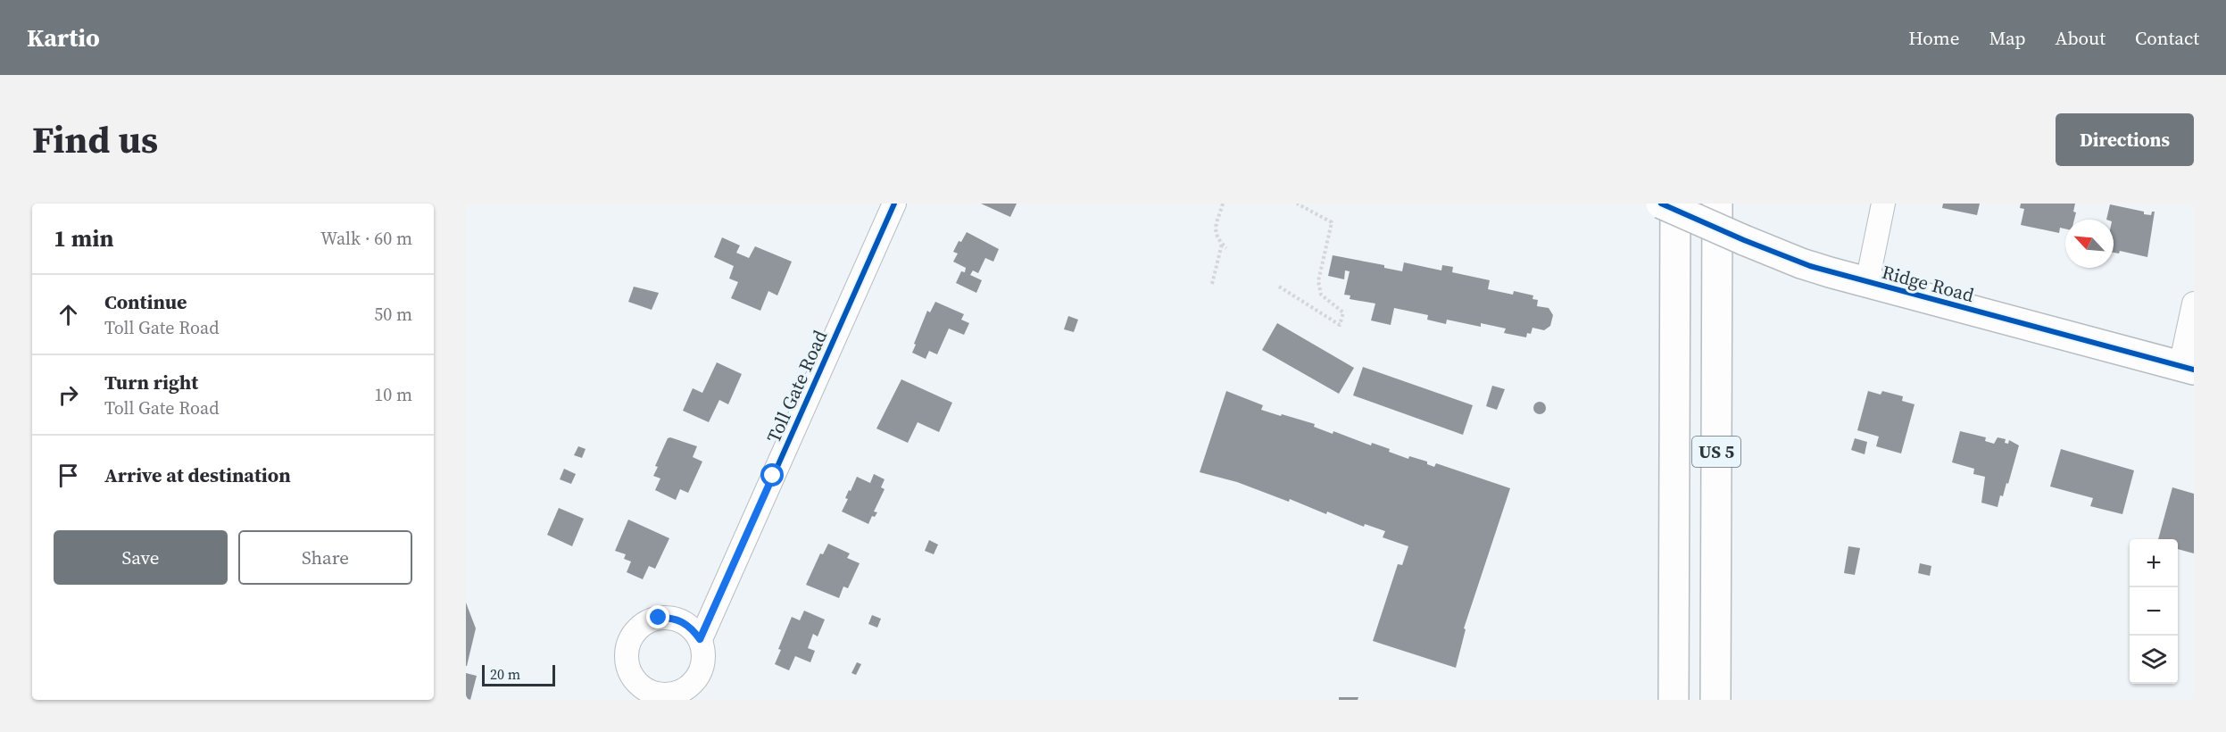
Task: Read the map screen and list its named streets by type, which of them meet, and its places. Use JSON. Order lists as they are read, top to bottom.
{
  "streets": {
    "main road": ["Ridge Road", "US 5"],
    "street": ["Toll Gate Road"]
  },
  "scale_bar": "20 m",
  "north": "top left",
  "page": {
    "header": "Kartio",
    "nav": [
      "Home",
      "Map",
      "About",
      "Contact"
    ],
    "title": "Find us",
    "buttons": [
      "Directions",
      ["Save", "Share"]
    ],
    "heading": ["1 min", "Walk · 60 m"],
    "list": [
      ["Continue", "Toll Gate Road", "50 m"],
      ["Turn right", "Toll Gate Road", "10 m"],
      "Arrive at destination"
    ],
    "map_buttons": ["+", "−"],
    "scale": "20 m"
  }
}
